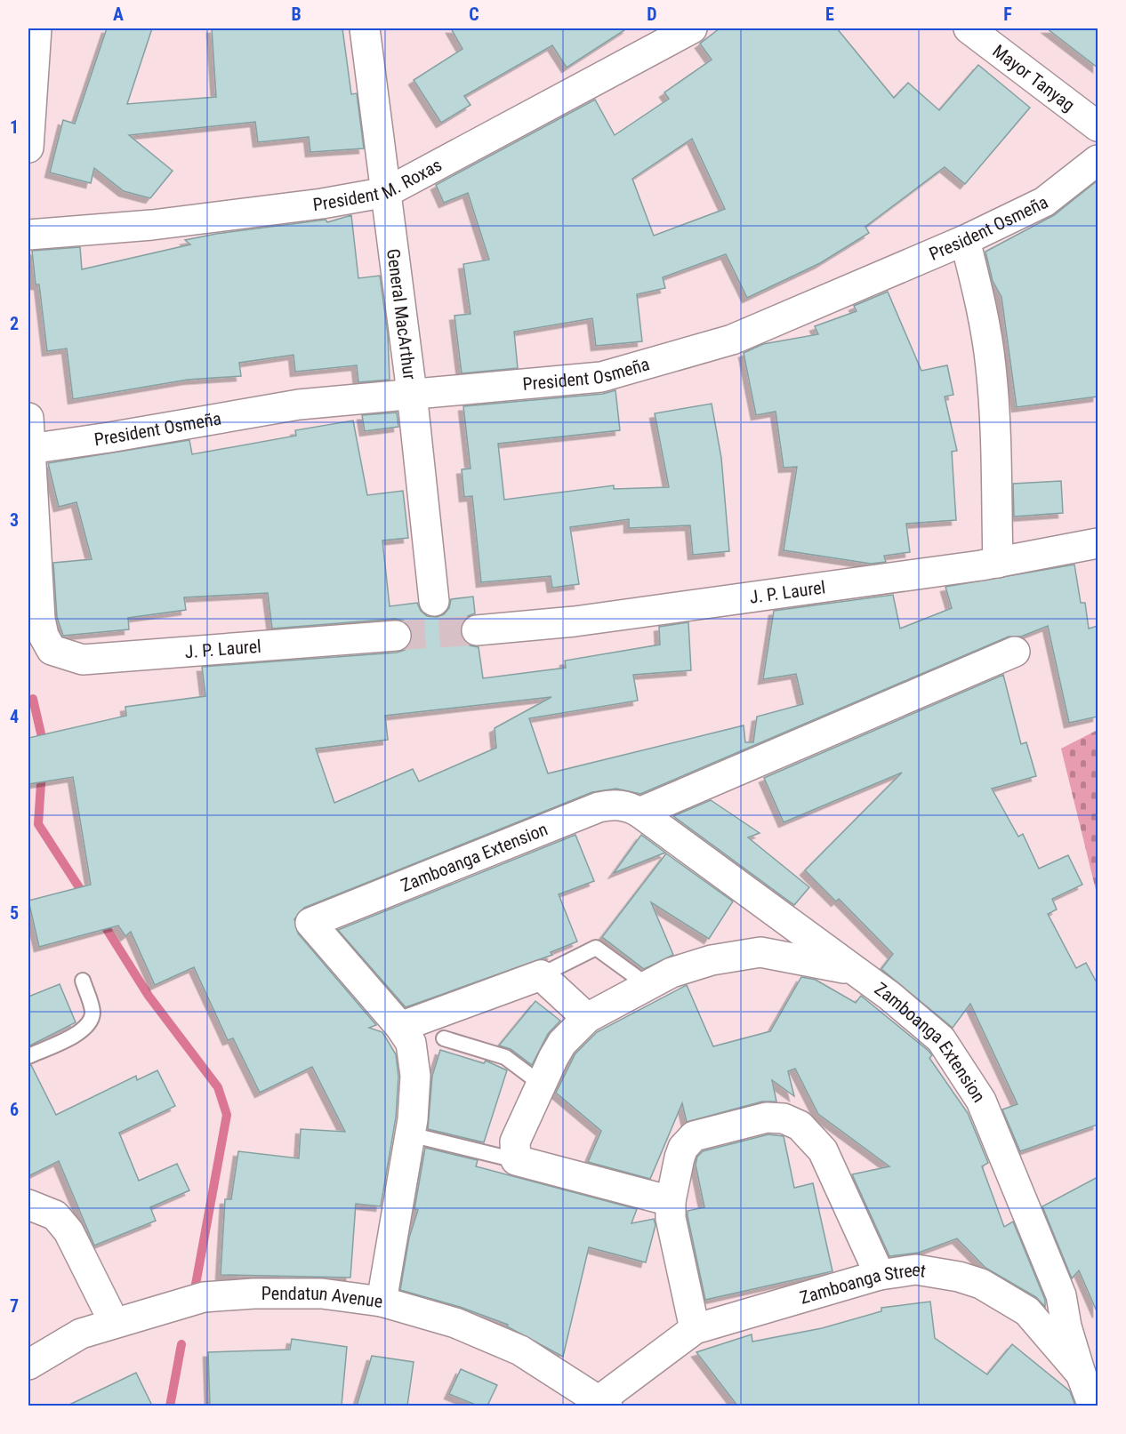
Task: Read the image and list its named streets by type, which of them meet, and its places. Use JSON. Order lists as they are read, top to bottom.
{
  "streets": {
    "street": [
      "Mayor Tanyag",
      "President M. Roxas",
      "President Osmeña",
      "General MacArthur",
      "J. P. Laurel",
      "Zamboanga Extension",
      "Zamboanga Street",
      "Pendatun Avenue"
    ]
  },
  "crossings": [
    ["President M. Roxas", "General MacArthur"],
    ["President Osmeña", "General MacArthur"],
    ["President Osmeña", "J. P. Laurel"],
    ["Zamboanga Extension", "Zamboanga Street"],
    ["Zamboanga Street", "Pendatun Avenue"]
  ],
  "grid": {
    "columns": [
      "A",
      "B",
      "C",
      "D",
      "E",
      "F"
    ],
    "rows": [
      "1",
      "2",
      "3",
      "4",
      "5",
      "6",
      "7"
    ]
  }
}
